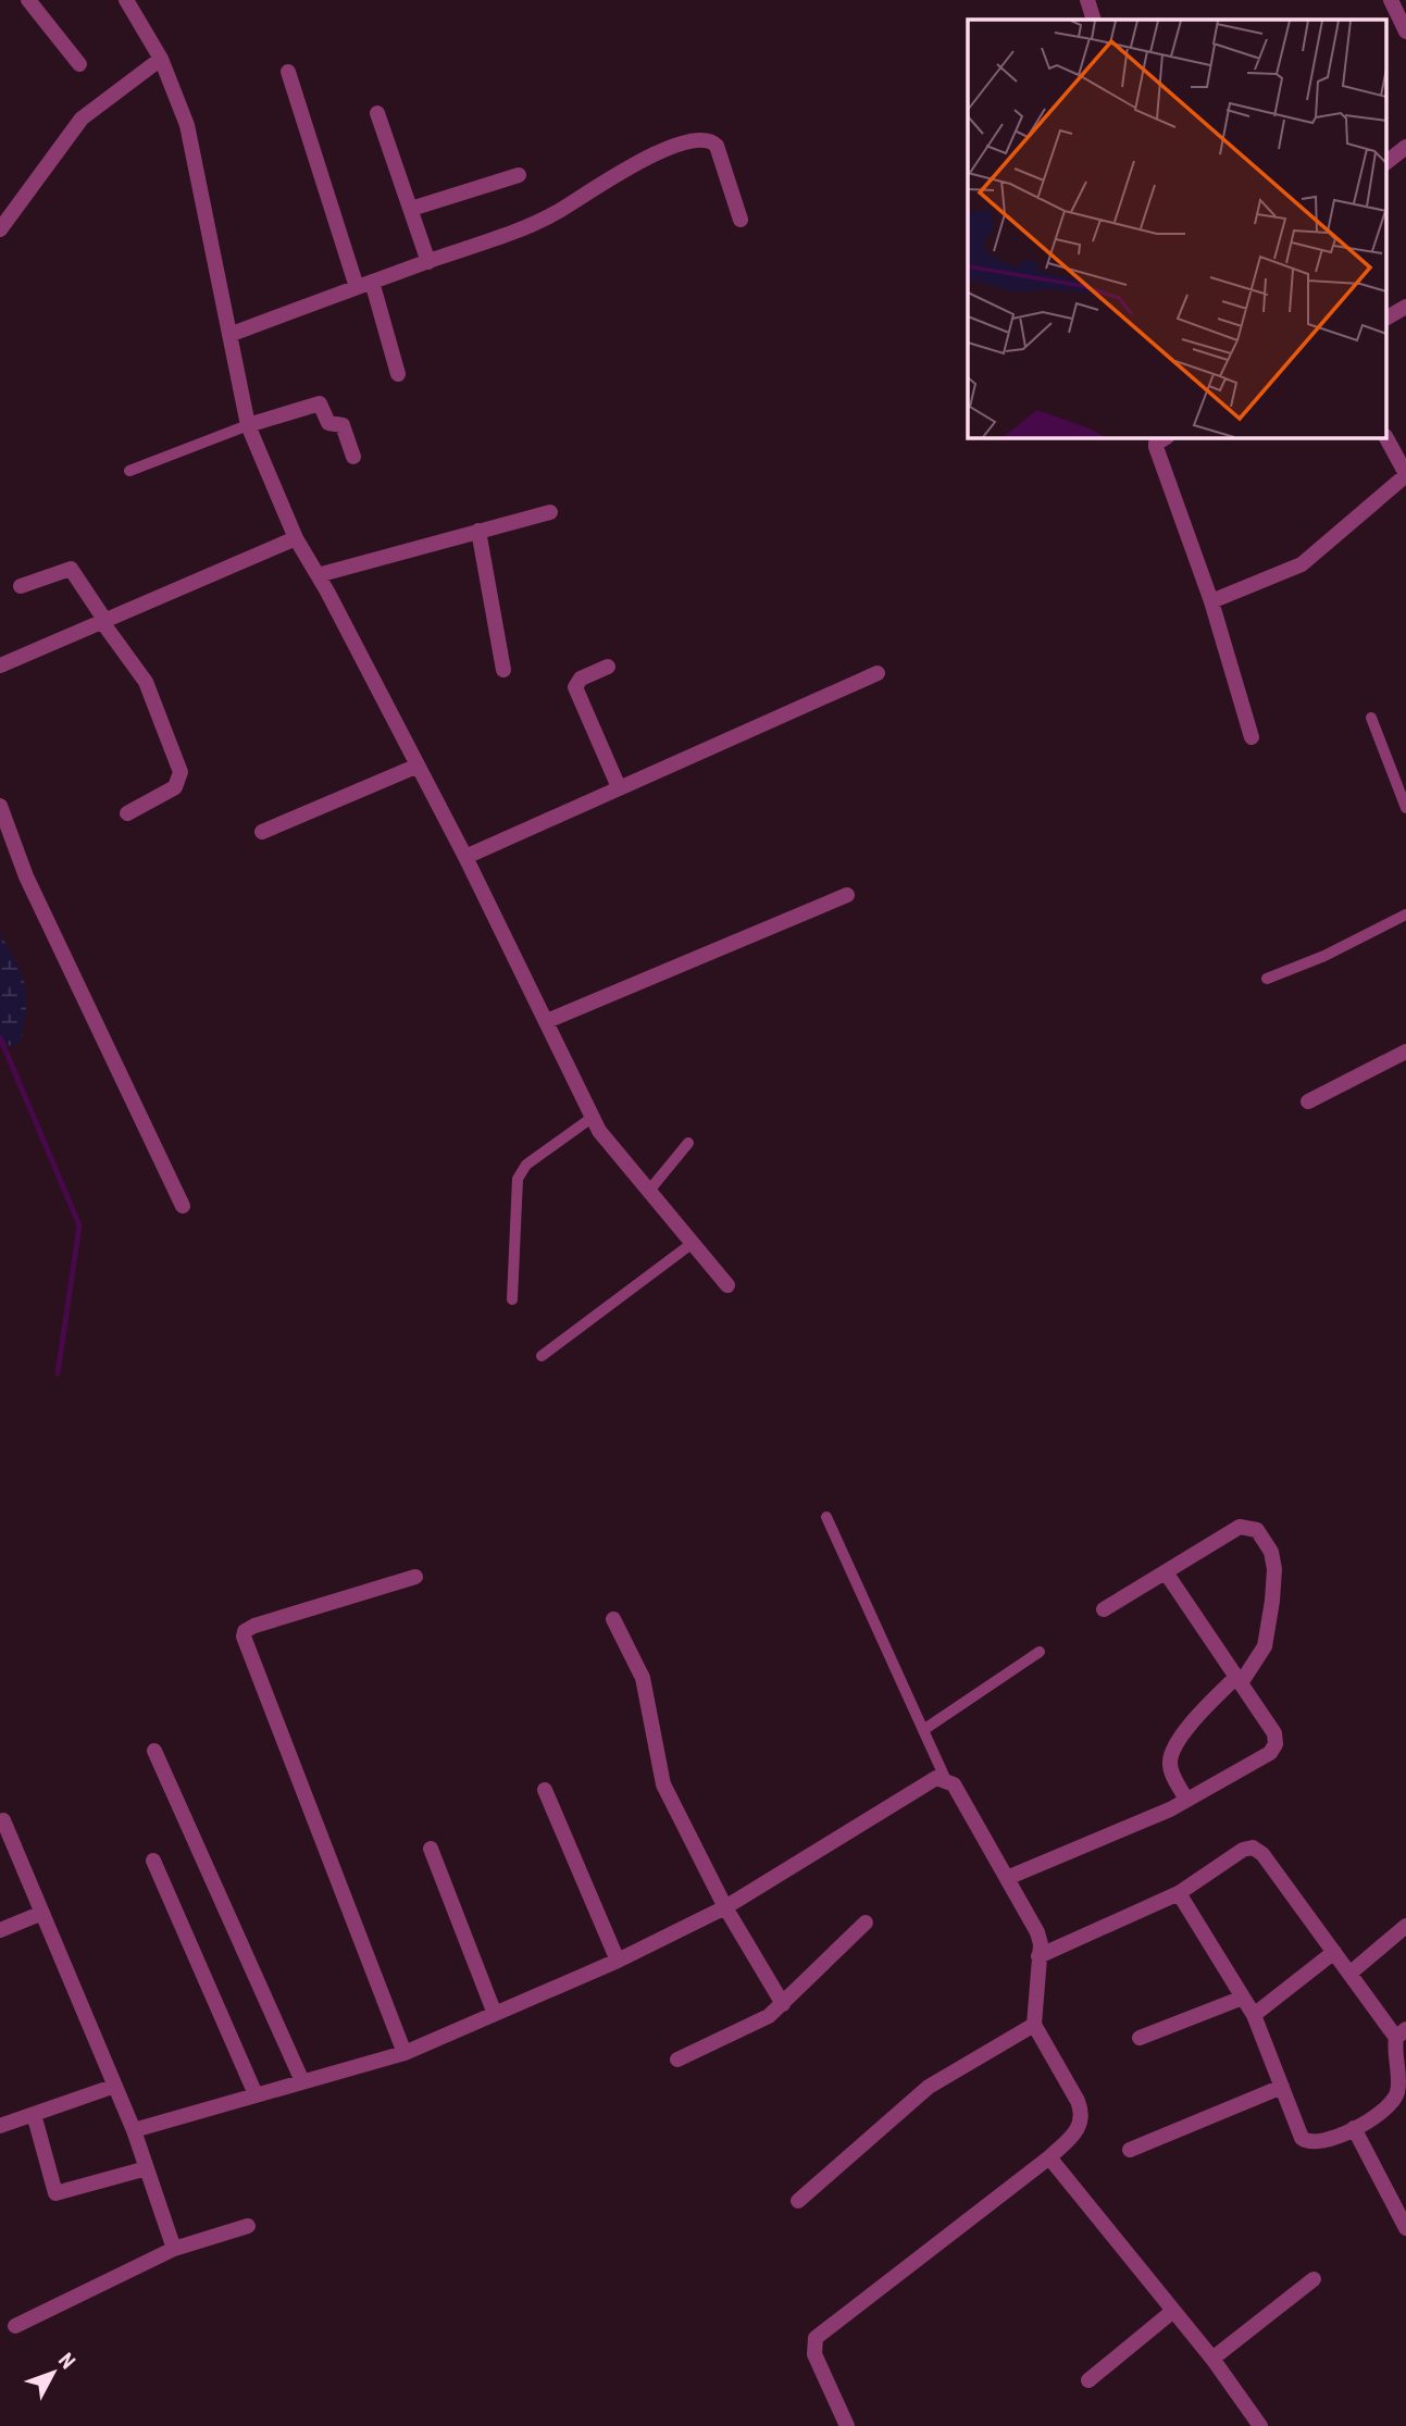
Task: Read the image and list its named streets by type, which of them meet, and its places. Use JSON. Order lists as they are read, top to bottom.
{
  "north": "top right"
}
